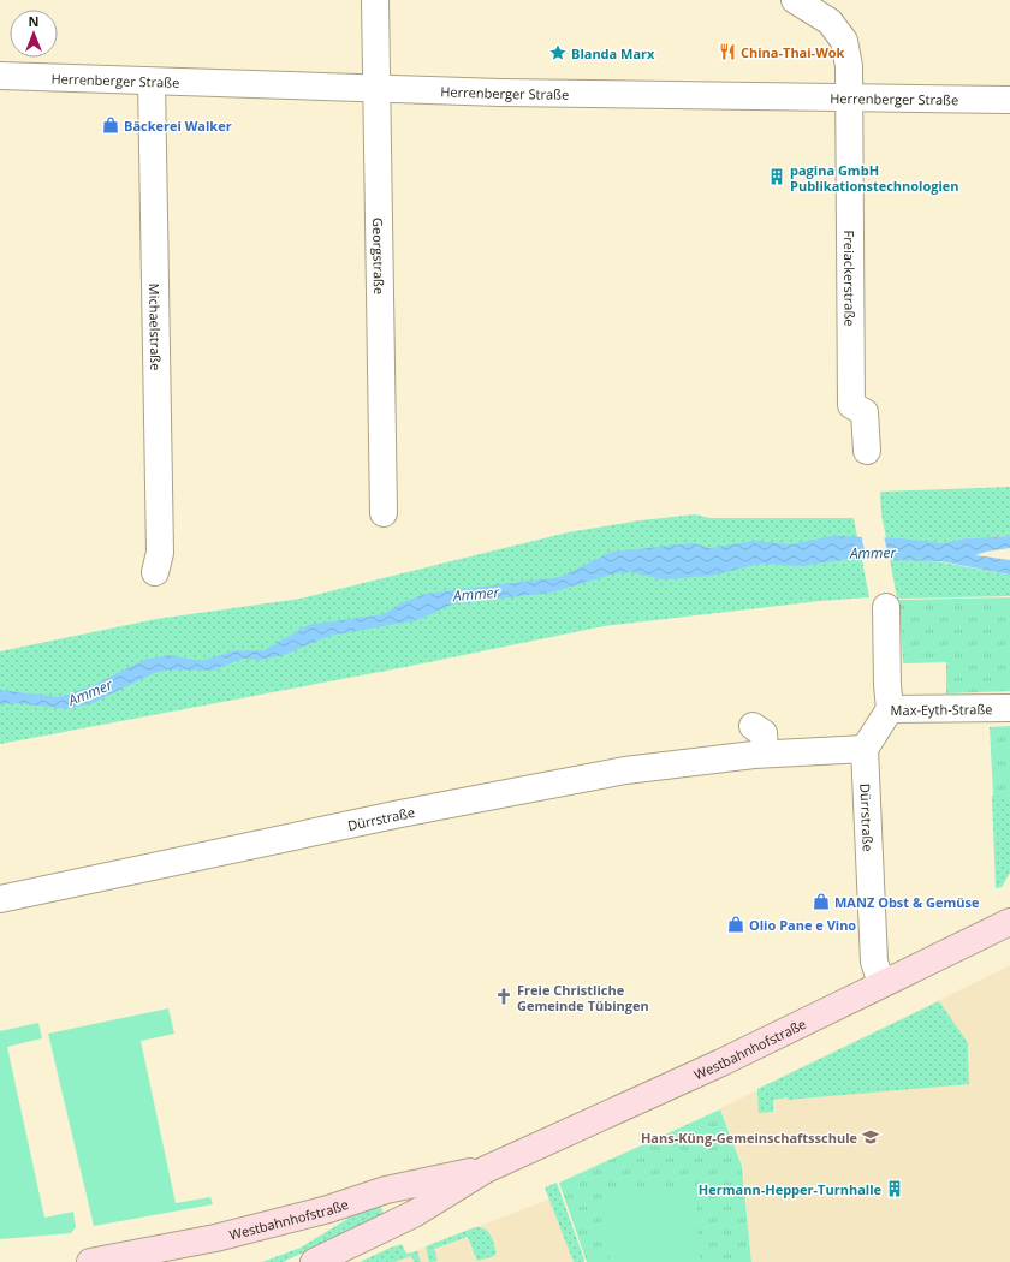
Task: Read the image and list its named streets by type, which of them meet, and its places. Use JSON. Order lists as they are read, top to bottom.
{
  "streets": {
    "main road": ["Westbahnhofstraße"],
    "street": [
      "Herrenberger Straße",
      "Georgstraße",
      "Freiackerstraße",
      "Michaelstraße",
      "Max-Eyth-Straße",
      "Dürrstraße"
    ]
  },
  "crossings": [
    ["Herrenberger Straße", "Georgstraße"],
    ["Herrenberger Straße", "Freiackerstraße"],
    ["Herrenberger Straße", "Michaelstraße"],
    ["Max-Eyth-Straße", "Dürrstraße"],
    ["Dürrstraße", "Westbahnhofstraße"]
  ],
  "water": ["Ammer"],
  "places": {
    "restaurant": ["China-Thai-Wok"],
    "place": ["Blanda Marx"],
    "shop": ["Bäckerei Walker", "MANZ Obst & Gemüse", "Olio Pane e Vino"],
    "building": ["pagina GmbH Publikationstechnologien", "Hermann-Hepper-Turnhalle"],
    "church": ["Freie Christliche Gemeinde Tübingen"],
    "school or university": ["Hans-Küng-Gemeinschaftsschule"]
  },
  "north": "top"
}
